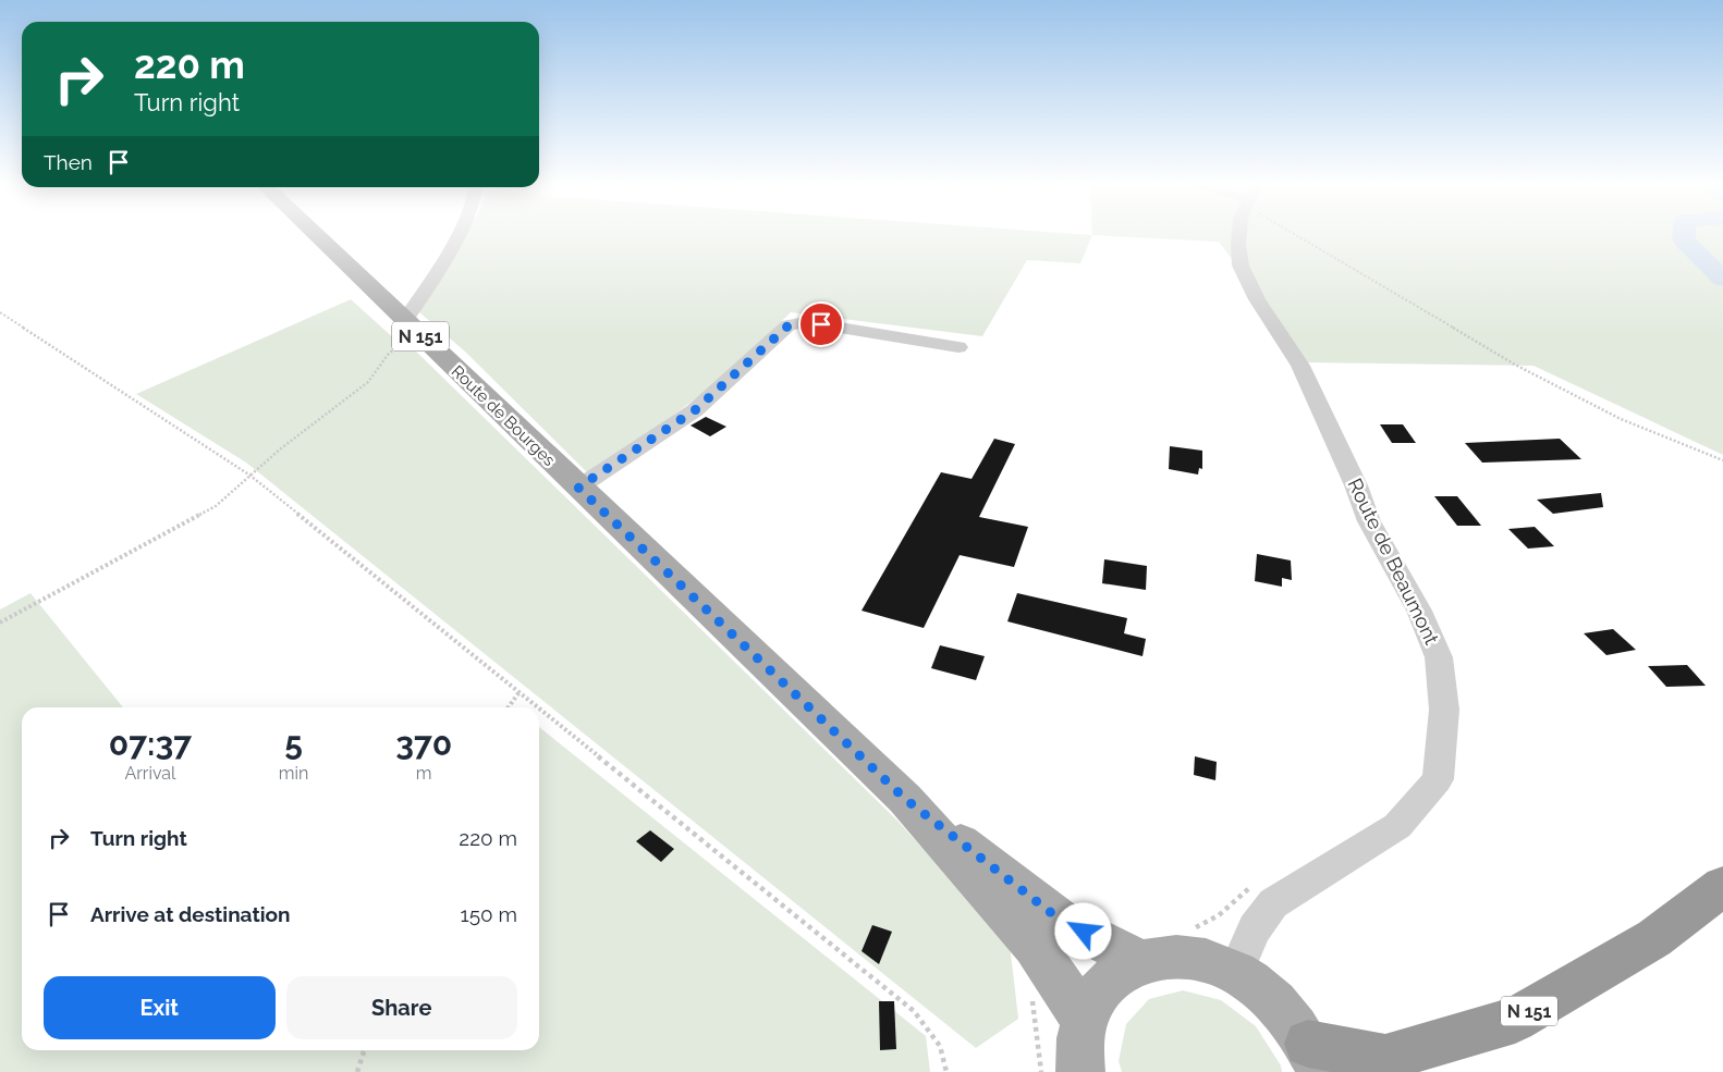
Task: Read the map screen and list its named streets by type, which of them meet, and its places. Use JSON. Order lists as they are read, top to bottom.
{
  "streets": {
    "highway": ["N 151"],
    "main road": ["Route de Bourges"],
    "street": ["Route de Beaumont"]
  },
  "crossings": [
    ["N 151", "Route de Bourges"]
  ],
  "page": {
    "turn": ["220 m", "Turn right"],
    "then": "Then",
    "eta": [
      "07:37",
      "Arrival",
      "5",
      "min",
      "370",
      "m"
    ],
    "list": [
      {
        "name": "Turn right",
        "value": "220 m"
      },
      {
        "name": "Arrive at destination",
        "value": "150 m"
      }
    ],
    "buttons": ["Exit", "Share"]
  }
}
